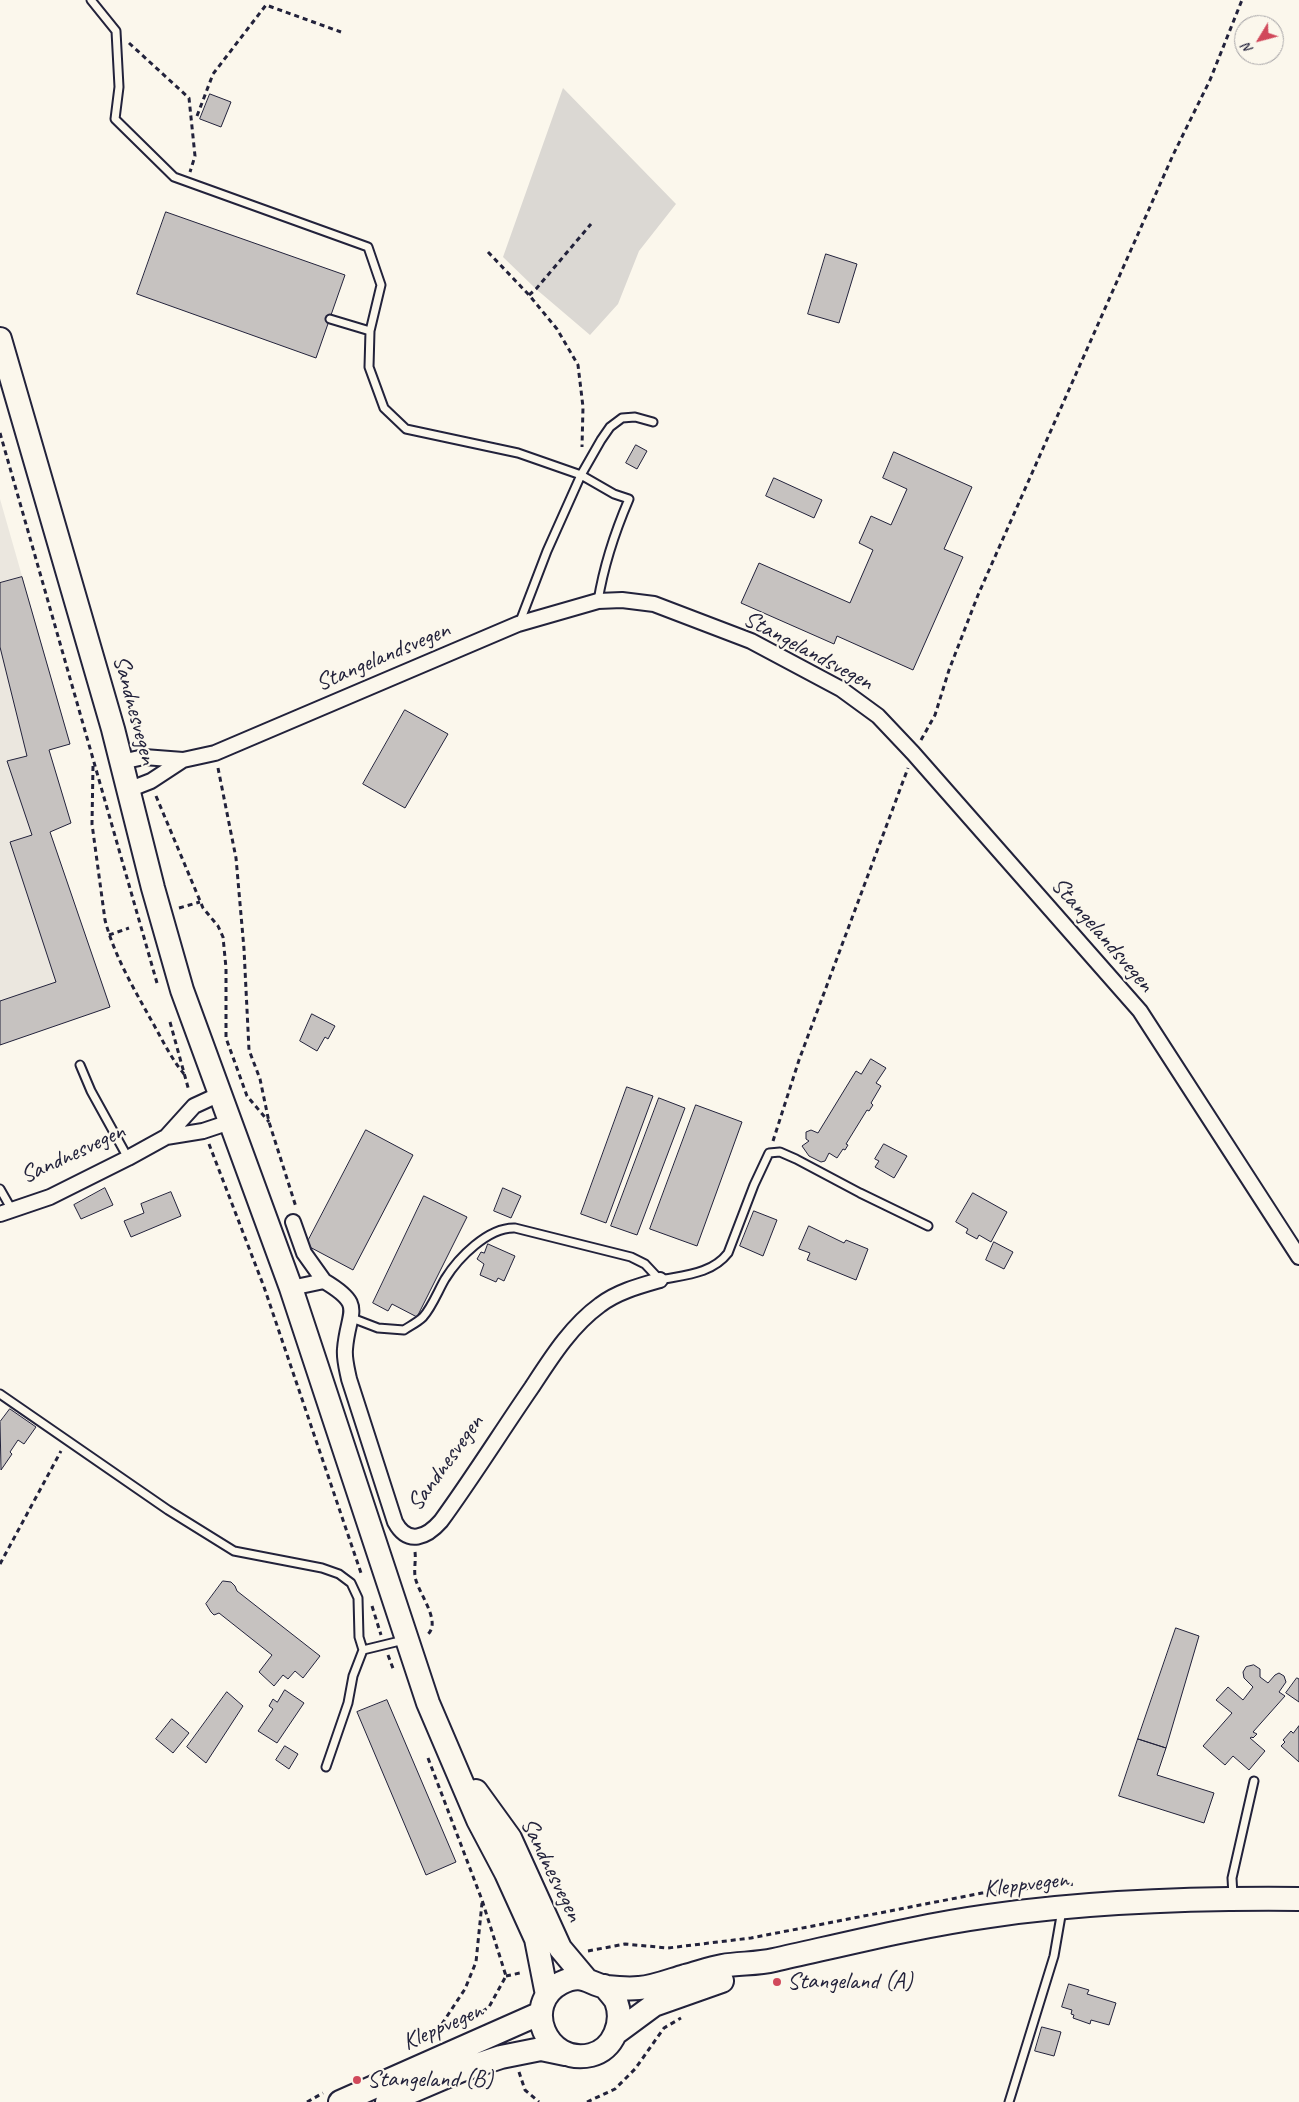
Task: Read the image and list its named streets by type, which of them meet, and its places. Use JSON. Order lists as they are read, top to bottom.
{
  "streets": {
    "main road": ["Sandnesvegen", "Kleppvegen"],
    "street": ["Stangelandsvegen"]
  },
  "crossings": [
    ["Stangelandsvegen", "Sandnesvegen"],
    ["Sandnesvegen", "Kleppvegen"]
  ],
  "places": ["Stangeland (A)", "Stangeland (B)"],
  "north": "bottom left"
}
